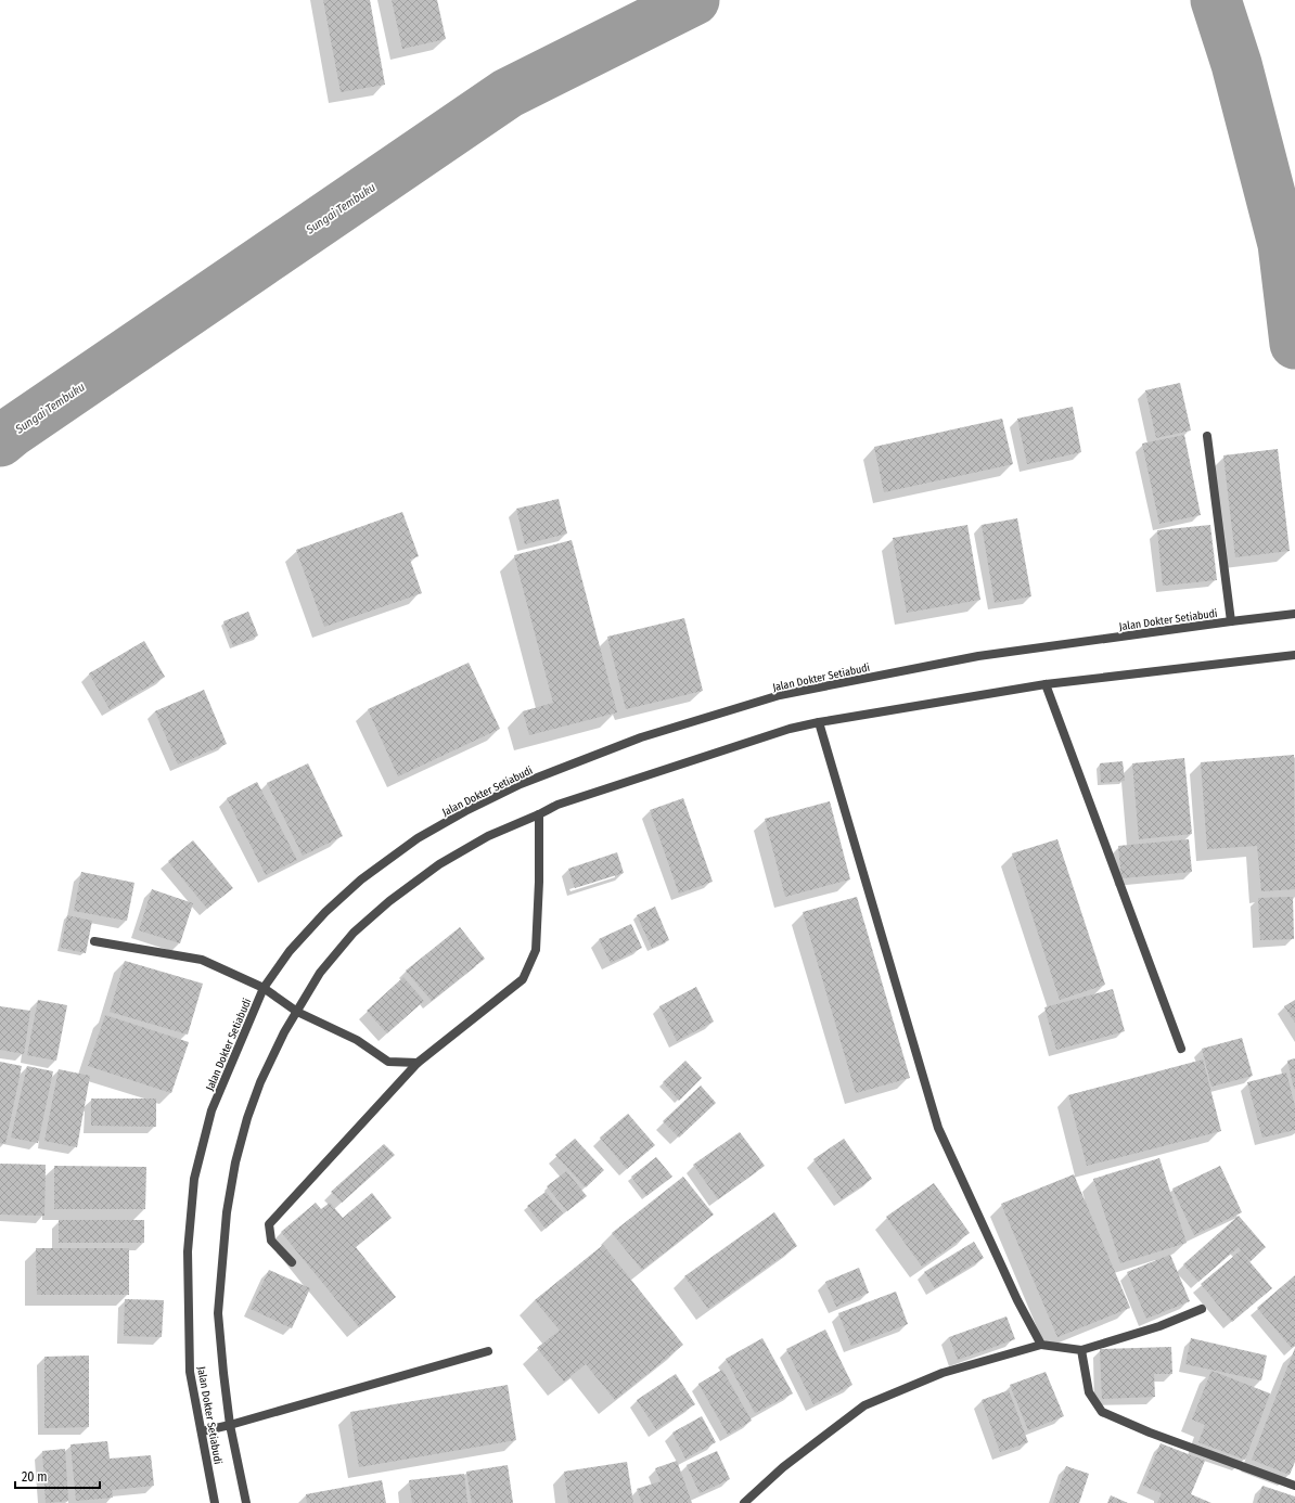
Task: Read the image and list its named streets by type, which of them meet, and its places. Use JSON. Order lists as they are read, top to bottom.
{
  "streets": {
    "street": ["Jalan Dokter Setiabudi"]
  },
  "water": ["Sungai Tembuku"],
  "scale_bar": "20 m"
}
